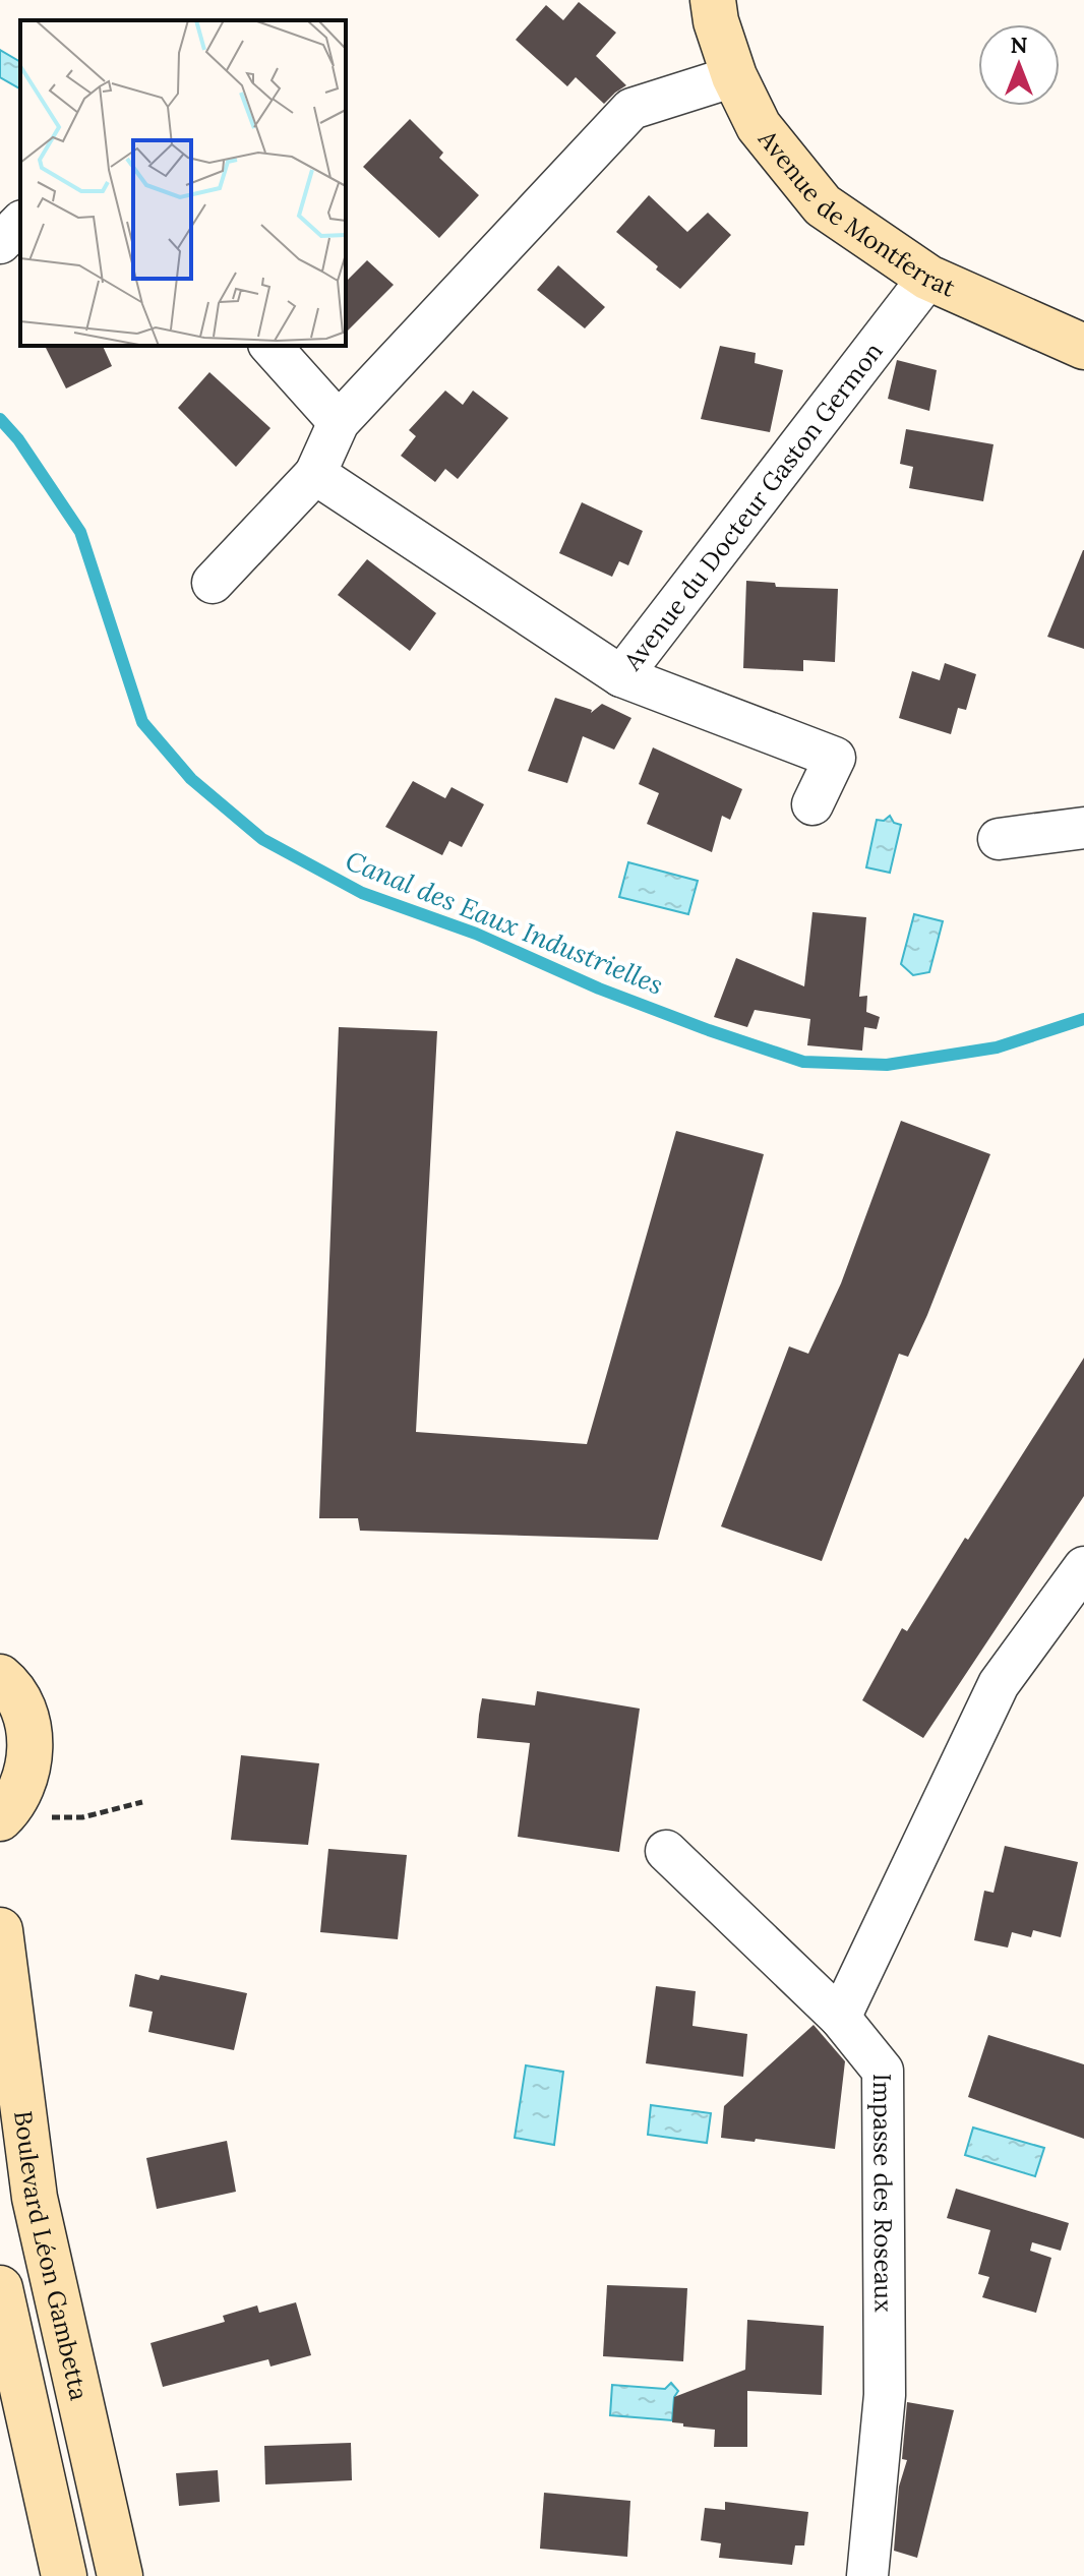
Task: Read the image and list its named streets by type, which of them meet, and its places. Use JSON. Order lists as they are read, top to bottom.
{
  "streets": {
    "main road": ["Avenue de Montferrat", "Boulevard Léon Gambetta"],
    "street": ["Avenue du Docteur Gaston Germon", "Impasse des Roseaux"]
  },
  "crossings": [
    ["Avenue de Montferrat", "Avenue du Docteur Gaston Germon"]
  ],
  "water": ["Canal des Eaux Industrielles"],
  "north": "top"
}
